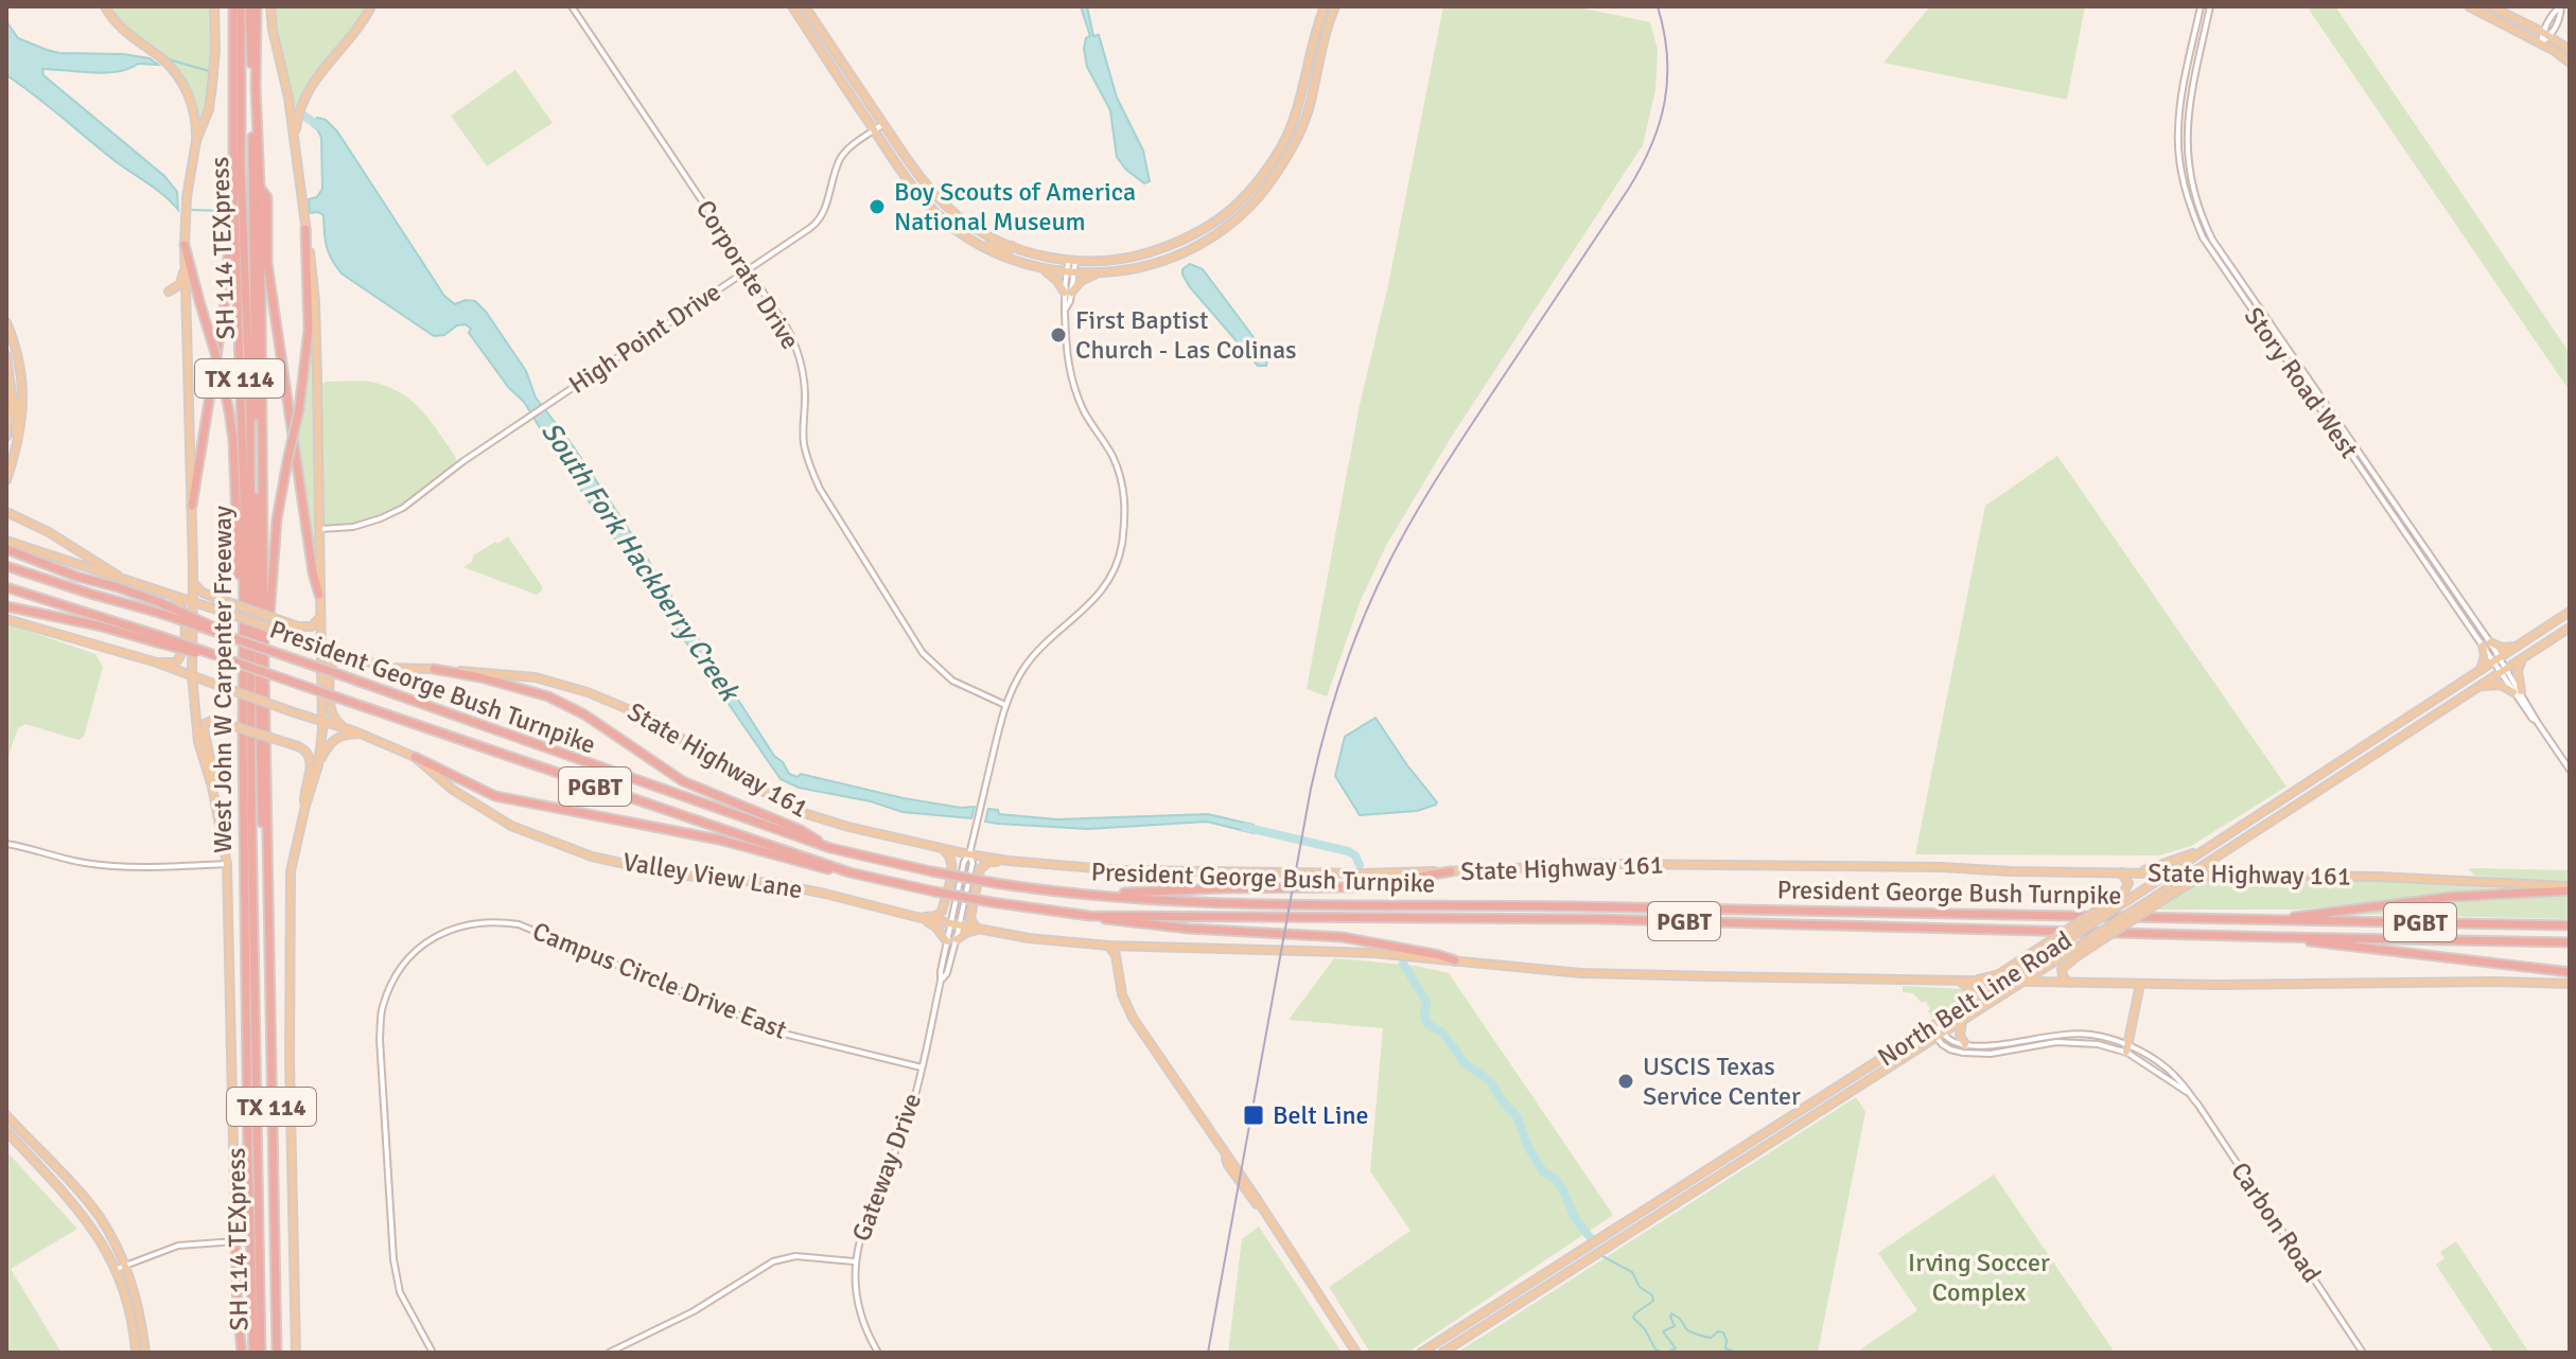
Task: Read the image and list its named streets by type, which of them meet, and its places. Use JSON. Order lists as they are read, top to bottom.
{
  "streets": {
    "highway": [
      "SH 114 TEXpress",
      "TX 114",
      "West John W Carpenter Freeway",
      "President George Bush Turnpike",
      "PGBT"
    ],
    "main road": ["State Highway 161", "Valley View Lane", "North Belt Line Road"],
    "street": [
      "Corporate Drive",
      "High Point Drive",
      "Story Road West",
      "Campus Circle Drive East",
      "Gateway Drive",
      "Carbon Road"
    ]
  },
  "crossings": [
    ["SH 114 TEXpress", "West John W Carpenter Freeway"],
    ["Corporate Drive", "High Point Drive"],
    ["Corporate Drive", "Gateway Drive"],
    ["Story Road West", "North Belt Line Road"],
    ["West John W Carpenter Freeway", "State Highway 161"],
    ["West John W Carpenter Freeway", "Valley View Lane"],
    ["State Highway 161", "North Belt Line Road"],
    ["State Highway 161", "Gateway Drive"],
    ["Valley View Lane", "Gateway Drive"],
    ["Campus Circle Drive East", "Gateway Drive"],
    ["North Belt Line Road", "Carbon Road"]
  ],
  "water": ["South Fork Hackberry Creek"],
  "parks": ["Irving Soccer Complex"],
  "places": {
    "other": ["Boy Scouts of America National Museum", "First Baptist Church - Las Colinas", "USCIS Texas Service Center"],
    "transit": ["Belt Line"]
  }
}
